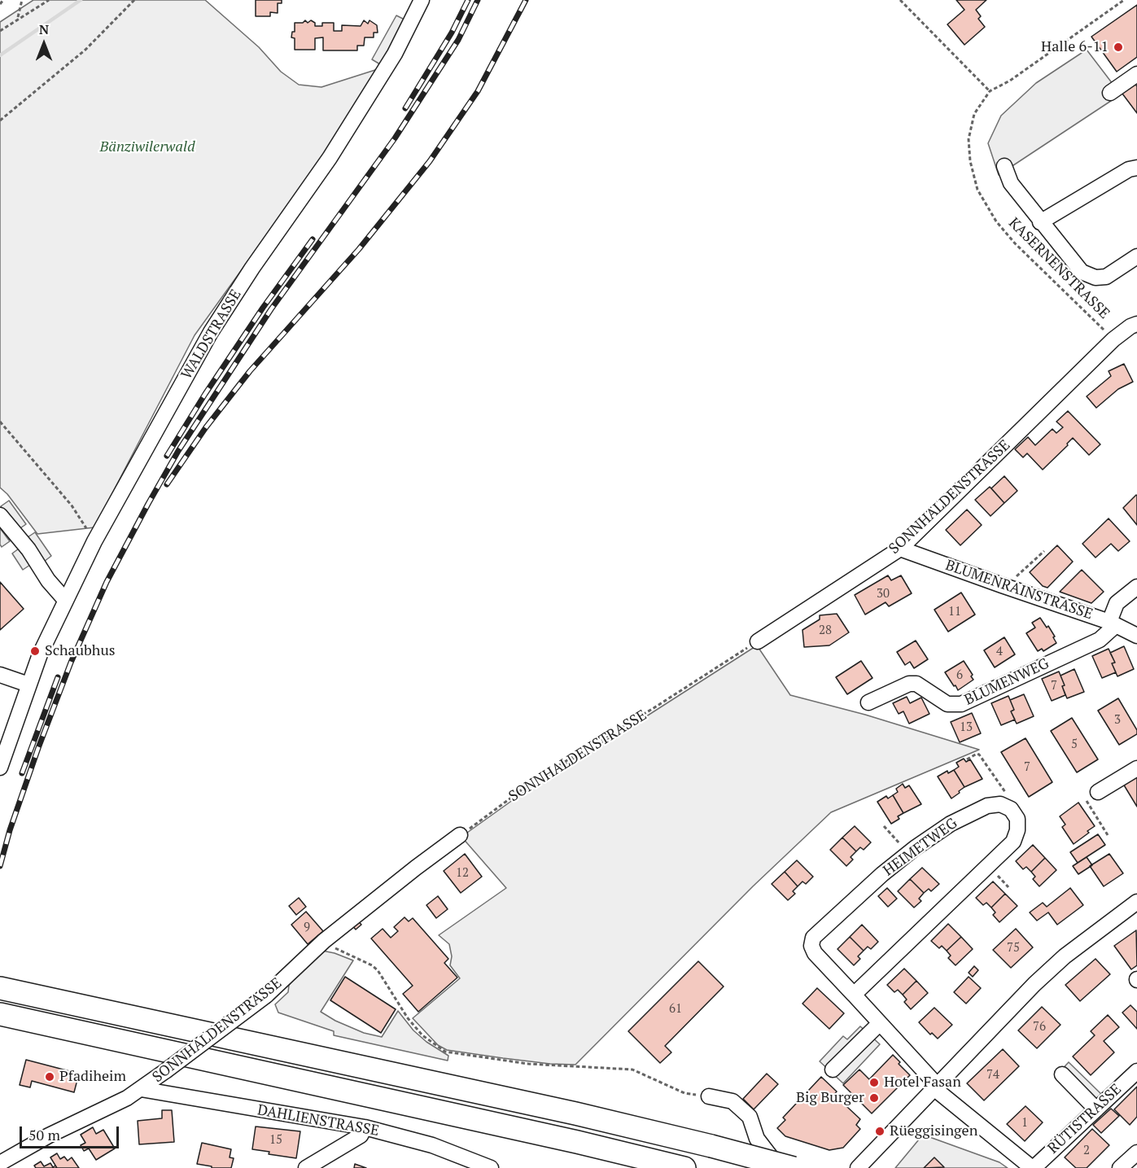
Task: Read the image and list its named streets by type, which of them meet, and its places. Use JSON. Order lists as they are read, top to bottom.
{
  "streets": {
    "street": [
      "WALDSTRASSE",
      "SONNHALDENSTRASSE",
      "BLUMENRAINSTRASSE",
      "BLUMENWEG",
      "HEIMETWEG",
      "RÜTISTRASSE",
      "DAHLIENSTRASSE"
    ],
    "path": ["KASERNENSTRASSE"]
  },
  "crossings": [
    ["KASERNENSTRASSE", "SONNHALDENSTRASSE"],
    ["SONNHALDENSTRASSE", "BLUMENRAINSTRASSE"],
    ["SONNHALDENSTRASSE", "DAHLIENSTRASSE"],
    ["BLUMENRAINSTRASSE", "BLUMENWEG"],
    ["HEIMETWEG", "RÜTISTRASSE"]
  ],
  "parks": ["Bänziwilerwald"],
  "places": [
    "Halle 6-11",
    "Schaubhus",
    "Pfadiheim",
    "Hotel Fasan",
    "Big Burger",
    "Rüeggisingen"
  ],
  "house_numbers": [
    "30",
    "11",
    "28",
    "4",
    "6",
    "7",
    "3",
    "13",
    "5",
    "7",
    "12",
    "9",
    "75",
    "61",
    "76",
    "74",
    "1",
    "15",
    "2"
  ],
  "scale_bar": "50 m",
  "north": "top"
}
